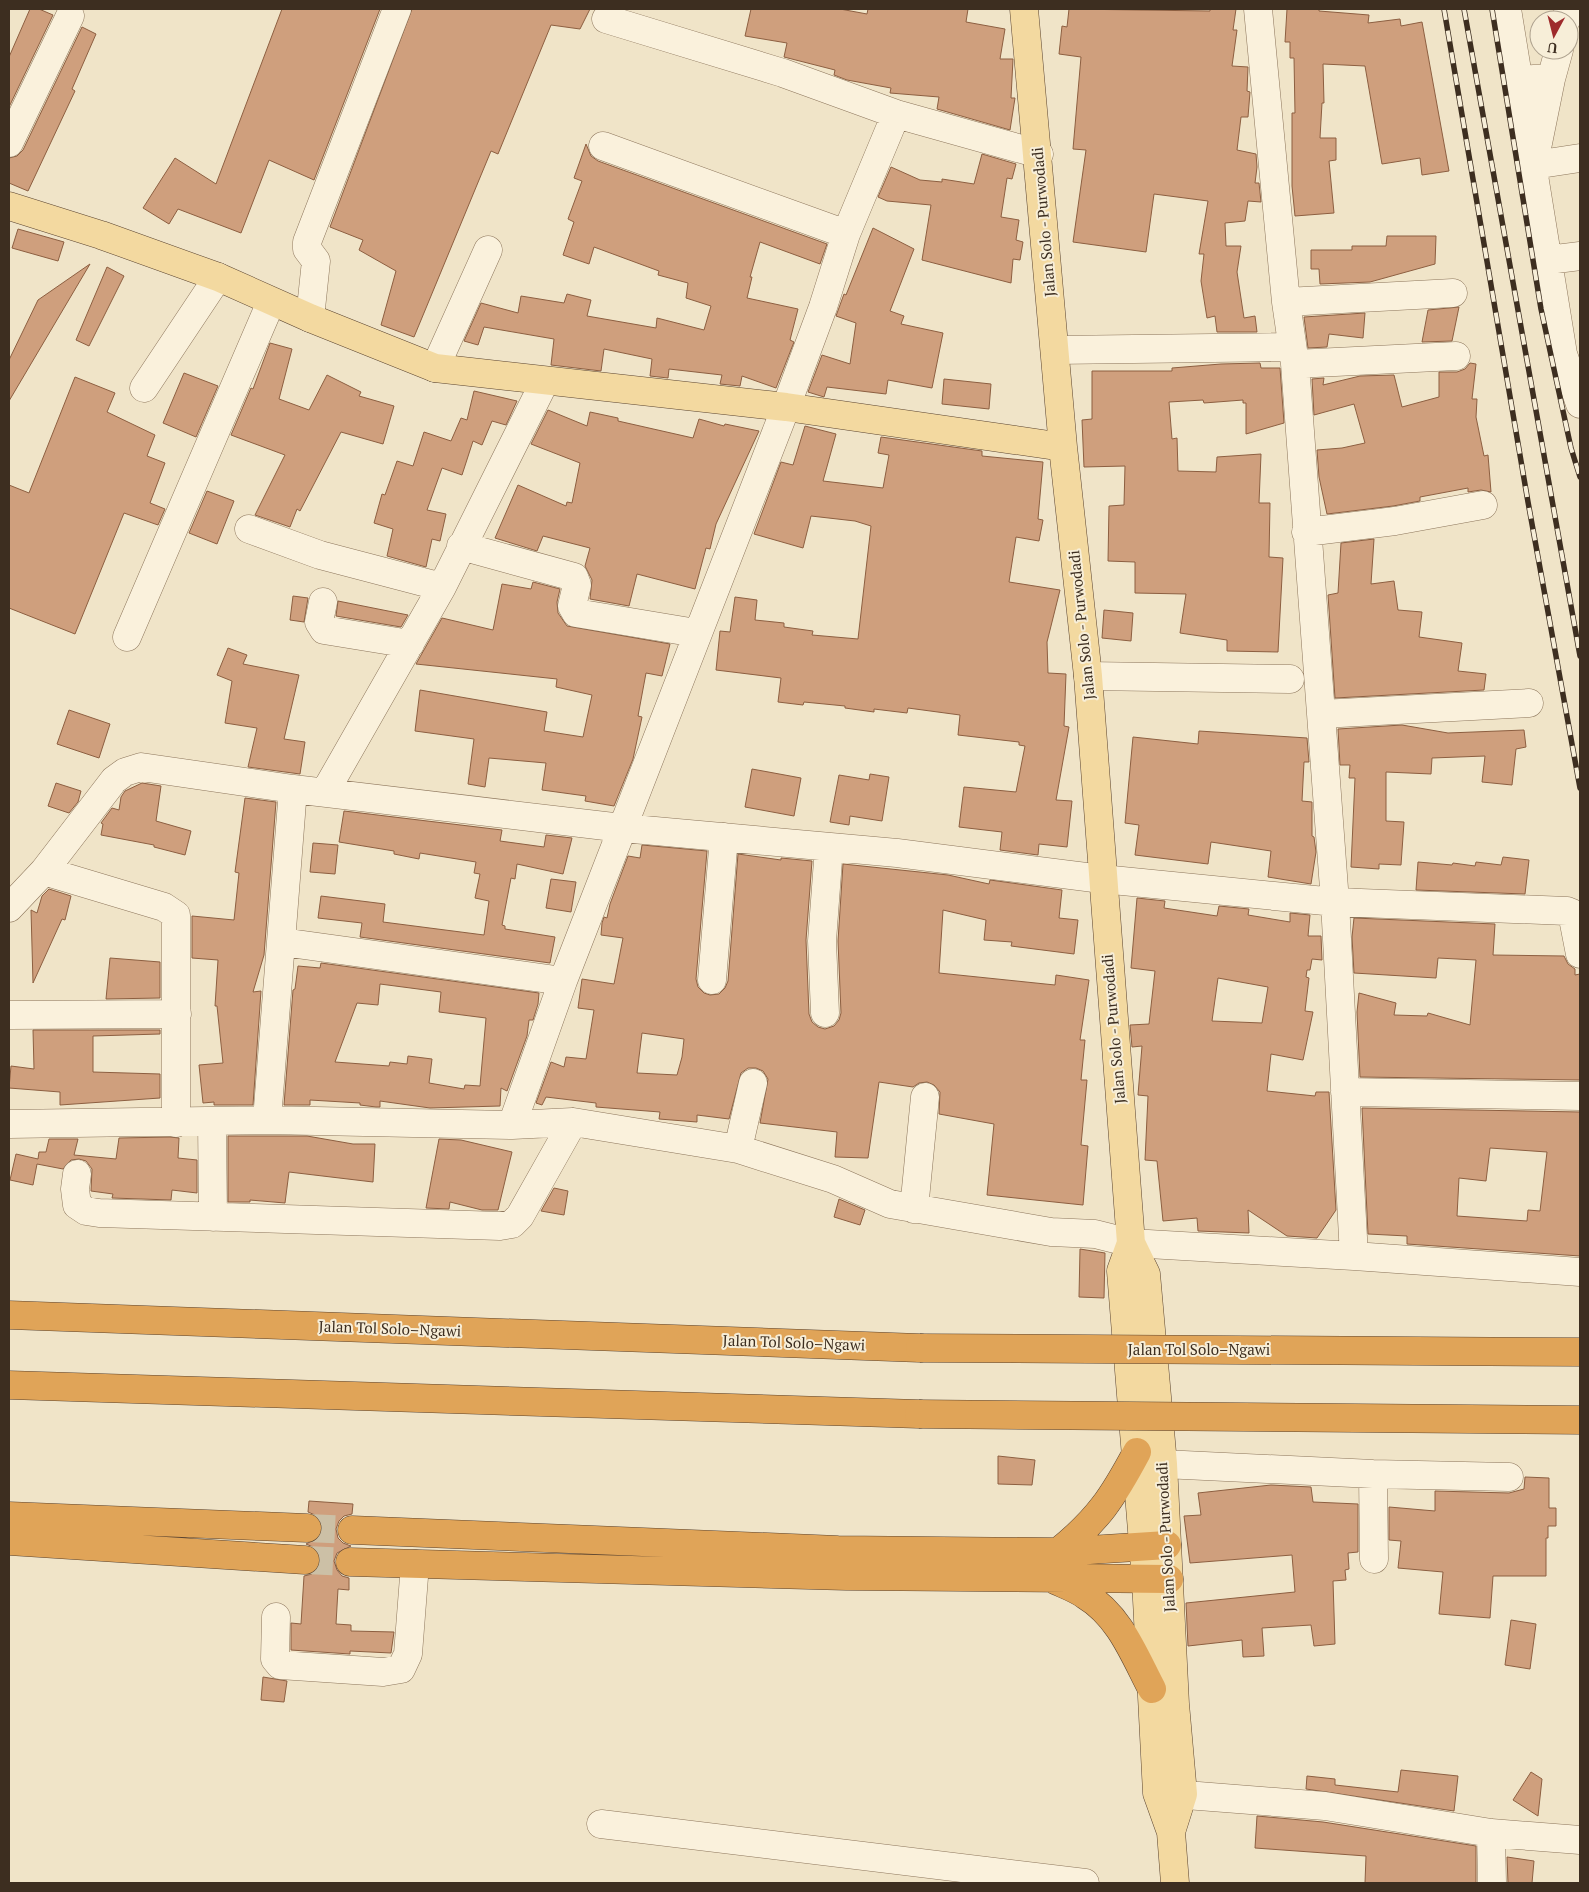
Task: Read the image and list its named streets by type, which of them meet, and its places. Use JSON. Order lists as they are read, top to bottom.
{
  "streets": {
    "highway": ["Jalan Tol Solo–Ngawi"],
    "main road": ["Jalan Solo - Purwodadi"]
  },
  "north": "bottom"
}
